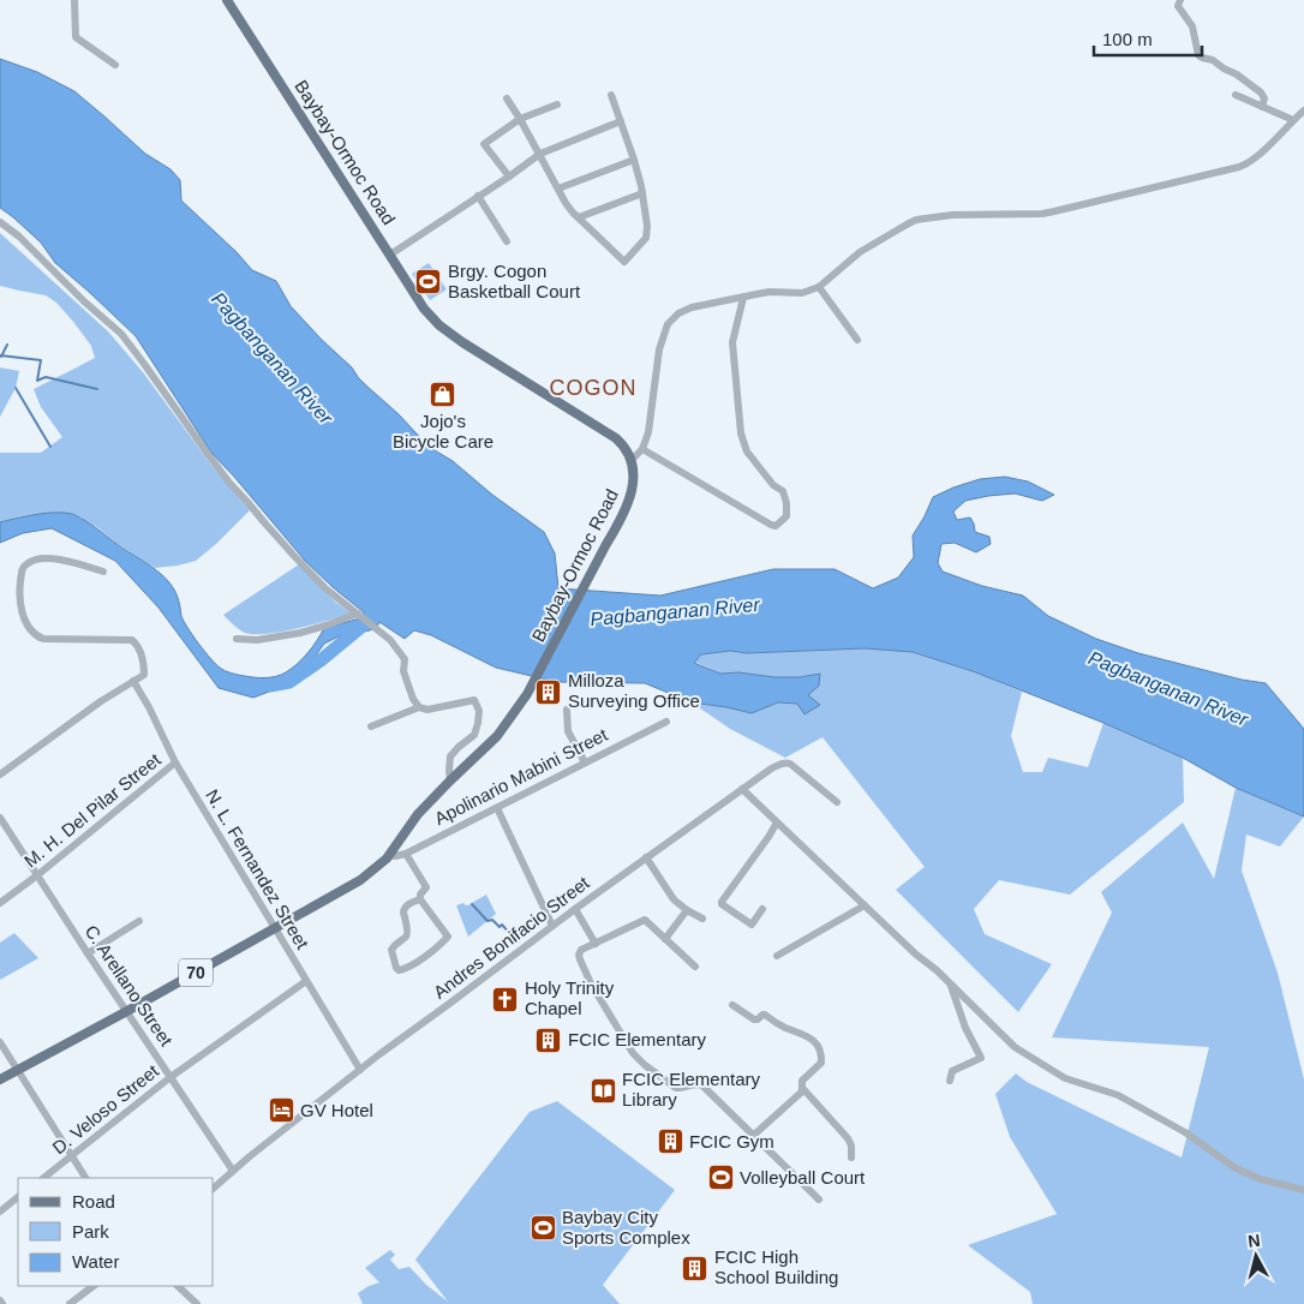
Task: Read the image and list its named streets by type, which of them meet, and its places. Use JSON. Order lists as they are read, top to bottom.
{
  "streets": {
    "main road": ["Baybay-Ormoc Road", "70"],
    "street": [
      "Apolinario Mabini Street",
      "M. H. Del Pilar Street",
      "N. L. Fernandez Street",
      "Andres Bonifacio Street",
      "C. Arellano Street",
      "D. Veloso Street"
    ]
  },
  "crossings": [
    ["Baybay-Ormoc Road", "Apolinario Mabini Street"],
    ["Baybay-Ormoc Road", "70"],
    ["Apolinario Mabini Street", "70"],
    ["M. H. Del Pilar Street", "N. L. Fernandez Street"],
    ["M. H. Del Pilar Street", "C. Arellano Street"],
    ["N. L. Fernandez Street", "Andres Bonifacio Street"],
    ["N. L. Fernandez Street", "70"],
    ["N. L. Fernandez Street", "D. Veloso Street"],
    ["Andres Bonifacio Street", "C. Arellano Street"],
    ["70", "C. Arellano Street"],
    ["C. Arellano Street", "D. Veloso Street"]
  ],
  "districts": ["COGON"],
  "water": ["Pagbanganan River"],
  "places": {
    "sports": ["Brgy. Cogon Basketball Court", "Volleyball Court", "Baybay City Sports Complex"],
    "shop": ["Jojo's Bicycle Care"],
    "building": [
      "Milloza Surveying Office",
      "FCIC Elementary",
      "FCIC Gym",
      "FCIC High School Building"
    ],
    "church": ["Holy Trinity Chapel"],
    "library": ["FCIC Elementary Library"],
    "hotel": ["GV Hotel"]
  },
  "legend": ["Road", "Park", "Water"],
  "scale_bar": "100 m",
  "north": "top"
}
